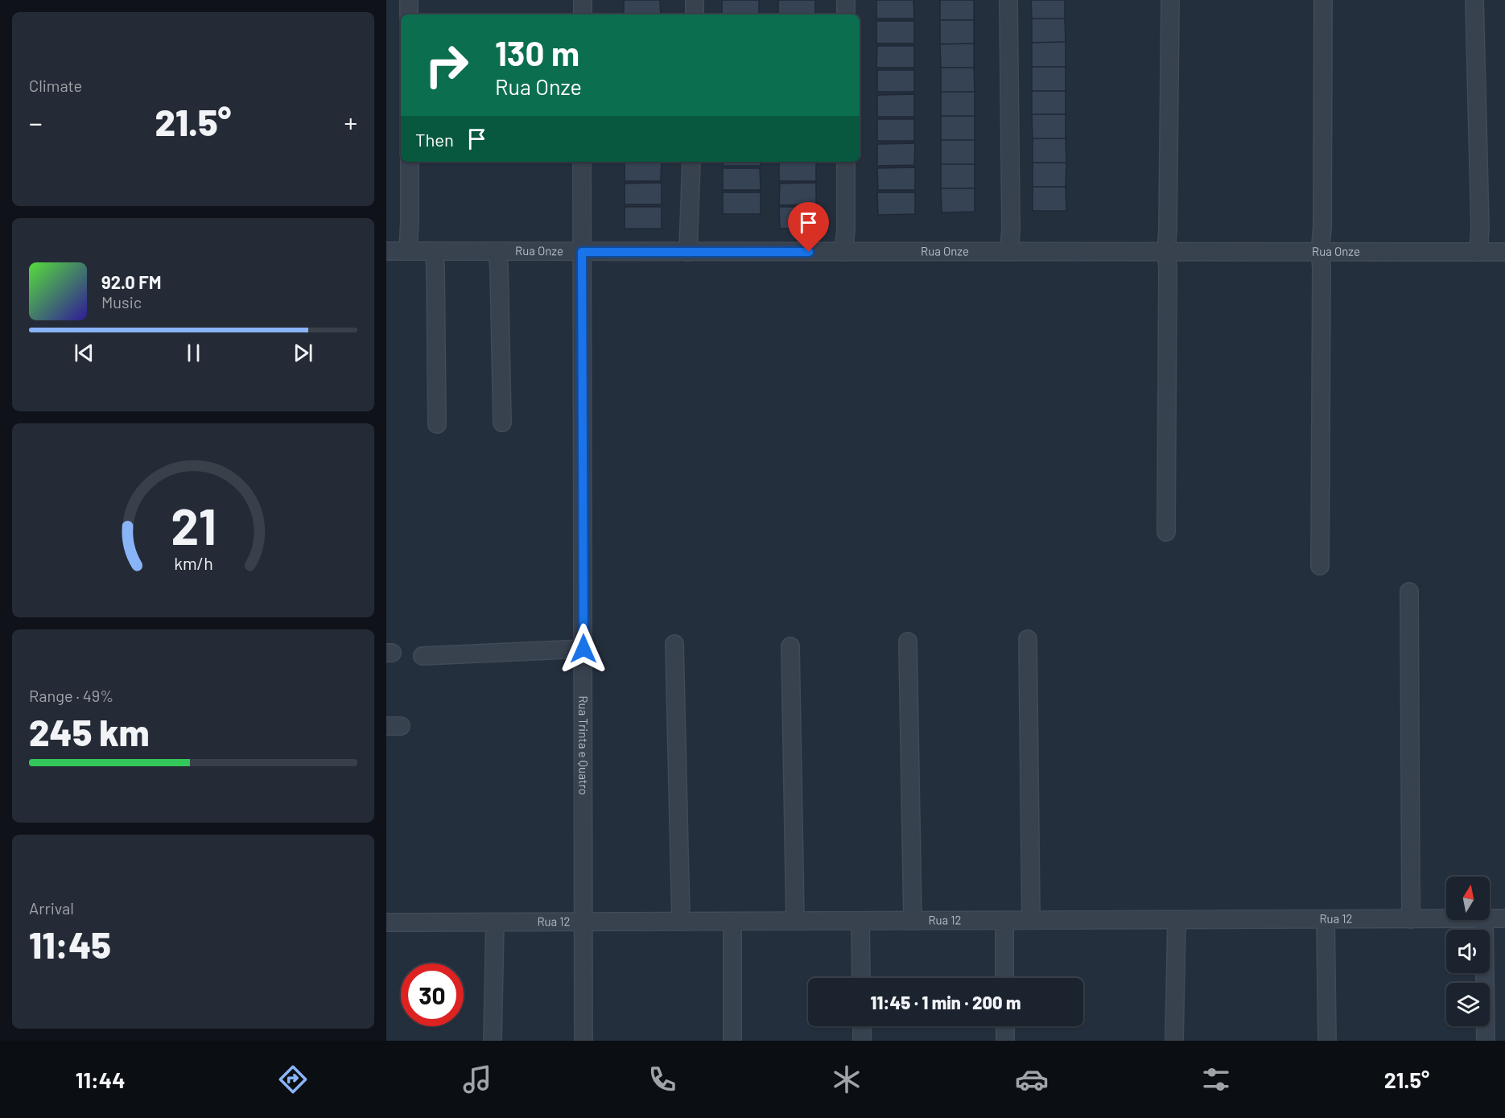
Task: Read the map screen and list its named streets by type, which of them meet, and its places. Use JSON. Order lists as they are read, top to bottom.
{
  "streets": {
    "street": ["Rua Onze", "Rua Trinta e Quatro", "Rua 12"]
  },
  "crossings": [
    ["Rua Onze", "Rua Trinta e Quatro"],
    ["Rua Trinta e Quatro", "Rua 12"]
  ],
  "north": "top",
  "page": {
    "tile": [
      "Climate",
      ["Range · 49%", "245 km"],
      ["Arrival", "11:45"]
    ],
    "turn": ["130 m", "Rua Onze"],
    "heat": ["−", "21.5°", "+"],
    "then": "Then",
    "song": ["92.0 FM", "Music"],
    "limit": "30",
    "trip": "11:45 · 1 min · 200 m",
    "tabs": ["11:44", "21.5°"],
    "gauge": ["21", "km/h"]
  }
}
